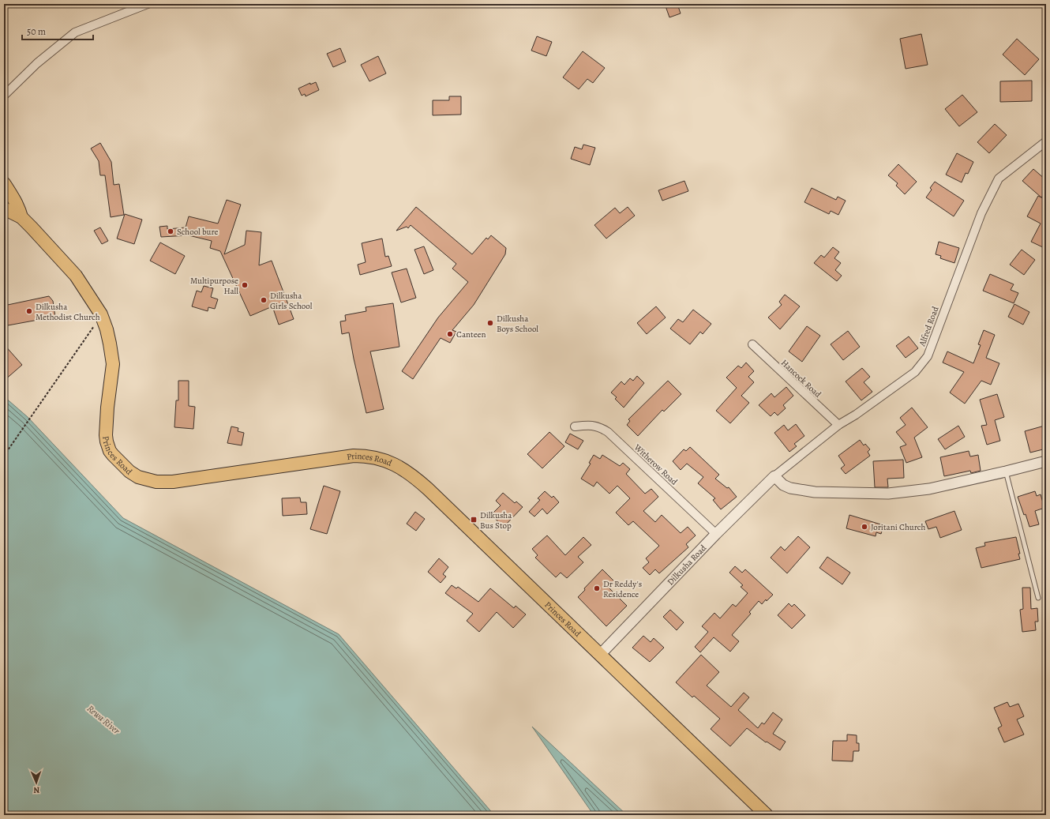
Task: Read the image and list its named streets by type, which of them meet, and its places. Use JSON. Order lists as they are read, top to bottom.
{
  "streets": {
    "main road": ["Princes Road"],
    "street": [
      "Alfred Road",
      "Hancock Road",
      "Witherow Road",
      "Dilkusha Road"
    ]
  },
  "crossings": [
    ["Alfred Road", "Hancock Road"],
    ["Alfred Road", "Dilkusha Road"],
    ["Princes Road", "Dilkusha Road"],
    ["Witherow Road", "Dilkusha Road"]
  ],
  "water": ["Rewa River"],
  "places": {
    "other": [
      "School bure",
      "Multipurpose Hall",
      "Dilkusha Girls School",
      "Dilkusha Methodist Church",
      "Dilkusha Boys School",
      "Canteen",
      "Joritani Church",
      "Dr Reddy's Residence"
    ],
    "transit": ["Dilkusha Bus Stop"]
  },
  "scale_bar": "50 m",
  "north": "bottom"
}
